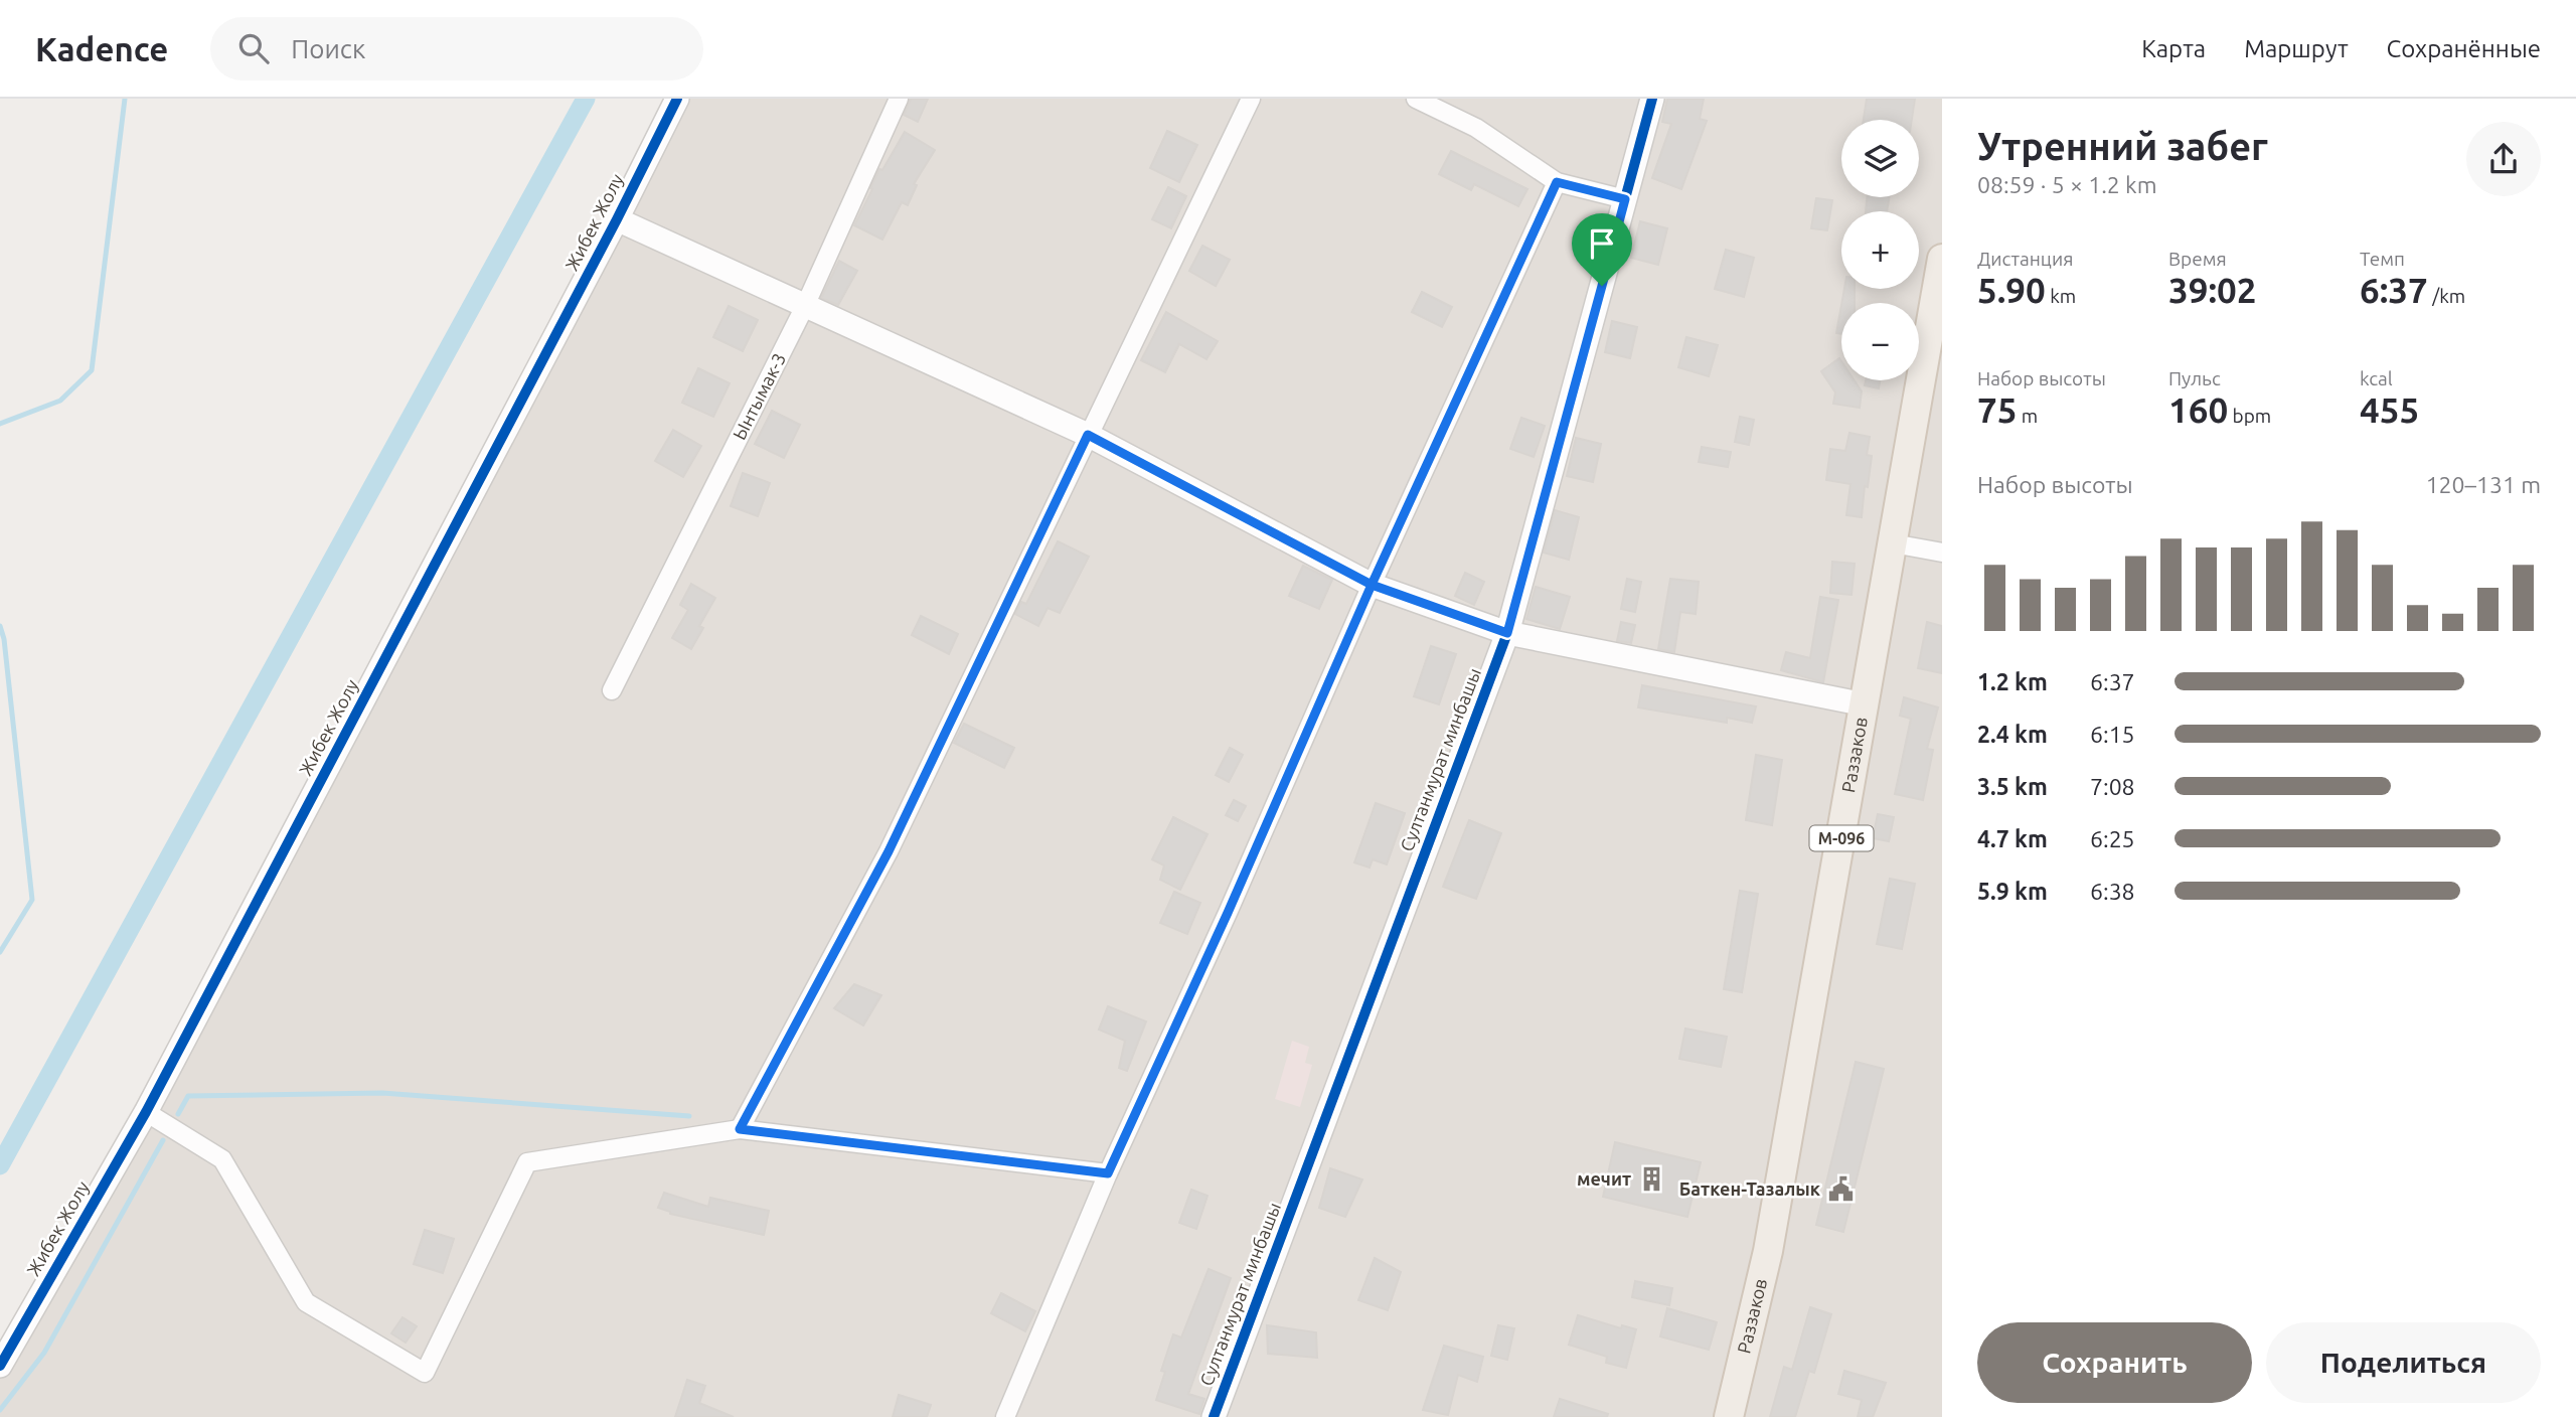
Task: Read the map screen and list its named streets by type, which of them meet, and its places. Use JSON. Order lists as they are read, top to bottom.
{
  "streets": {
    "main road": ["Раззаков", "М-096"],
    "street": ["Жибек Жолу", "Ынтымак-3", "Султанмурат минбашы"]
  },
  "places": {
    "building": ["мечит"],
    "public building": ["Баткен-Тазалык"]
  },
  "page": {
    "header": "Kadence",
    "search": "Поиск",
    "nav": ["Карта", "Маршрут", "Сохранённые"],
    "heading": ["Утренний забег", "08:59 · 5 × 1.2 km"],
    "map_buttons": ["+", "−"],
    "stats": [
      ["Дистанция", "5.90 km"],
      ["Время", "39:02"],
      ["Темп", "6:37 /km"],
      ["Набор высоты", "75 m"],
      ["Пульс", "160 bpm"],
      ["kcal", "455"]
    ],
    "chart": ["Набор высоты", "120–131 m"],
    "list": [
      {
        "name": "1.2 km",
        "note": "6:37"
      },
      {
        "name": "2.4 km",
        "note": "6:15"
      },
      {
        "name": "3.5 km",
        "note": "7:08"
      },
      {
        "name": "4.7 km",
        "note": "6:25"
      },
      {
        "name": "5.9 km",
        "note": "6:38"
      }
    ],
    "buttons": ["Сохранить", "Поделиться"]
  }
}
